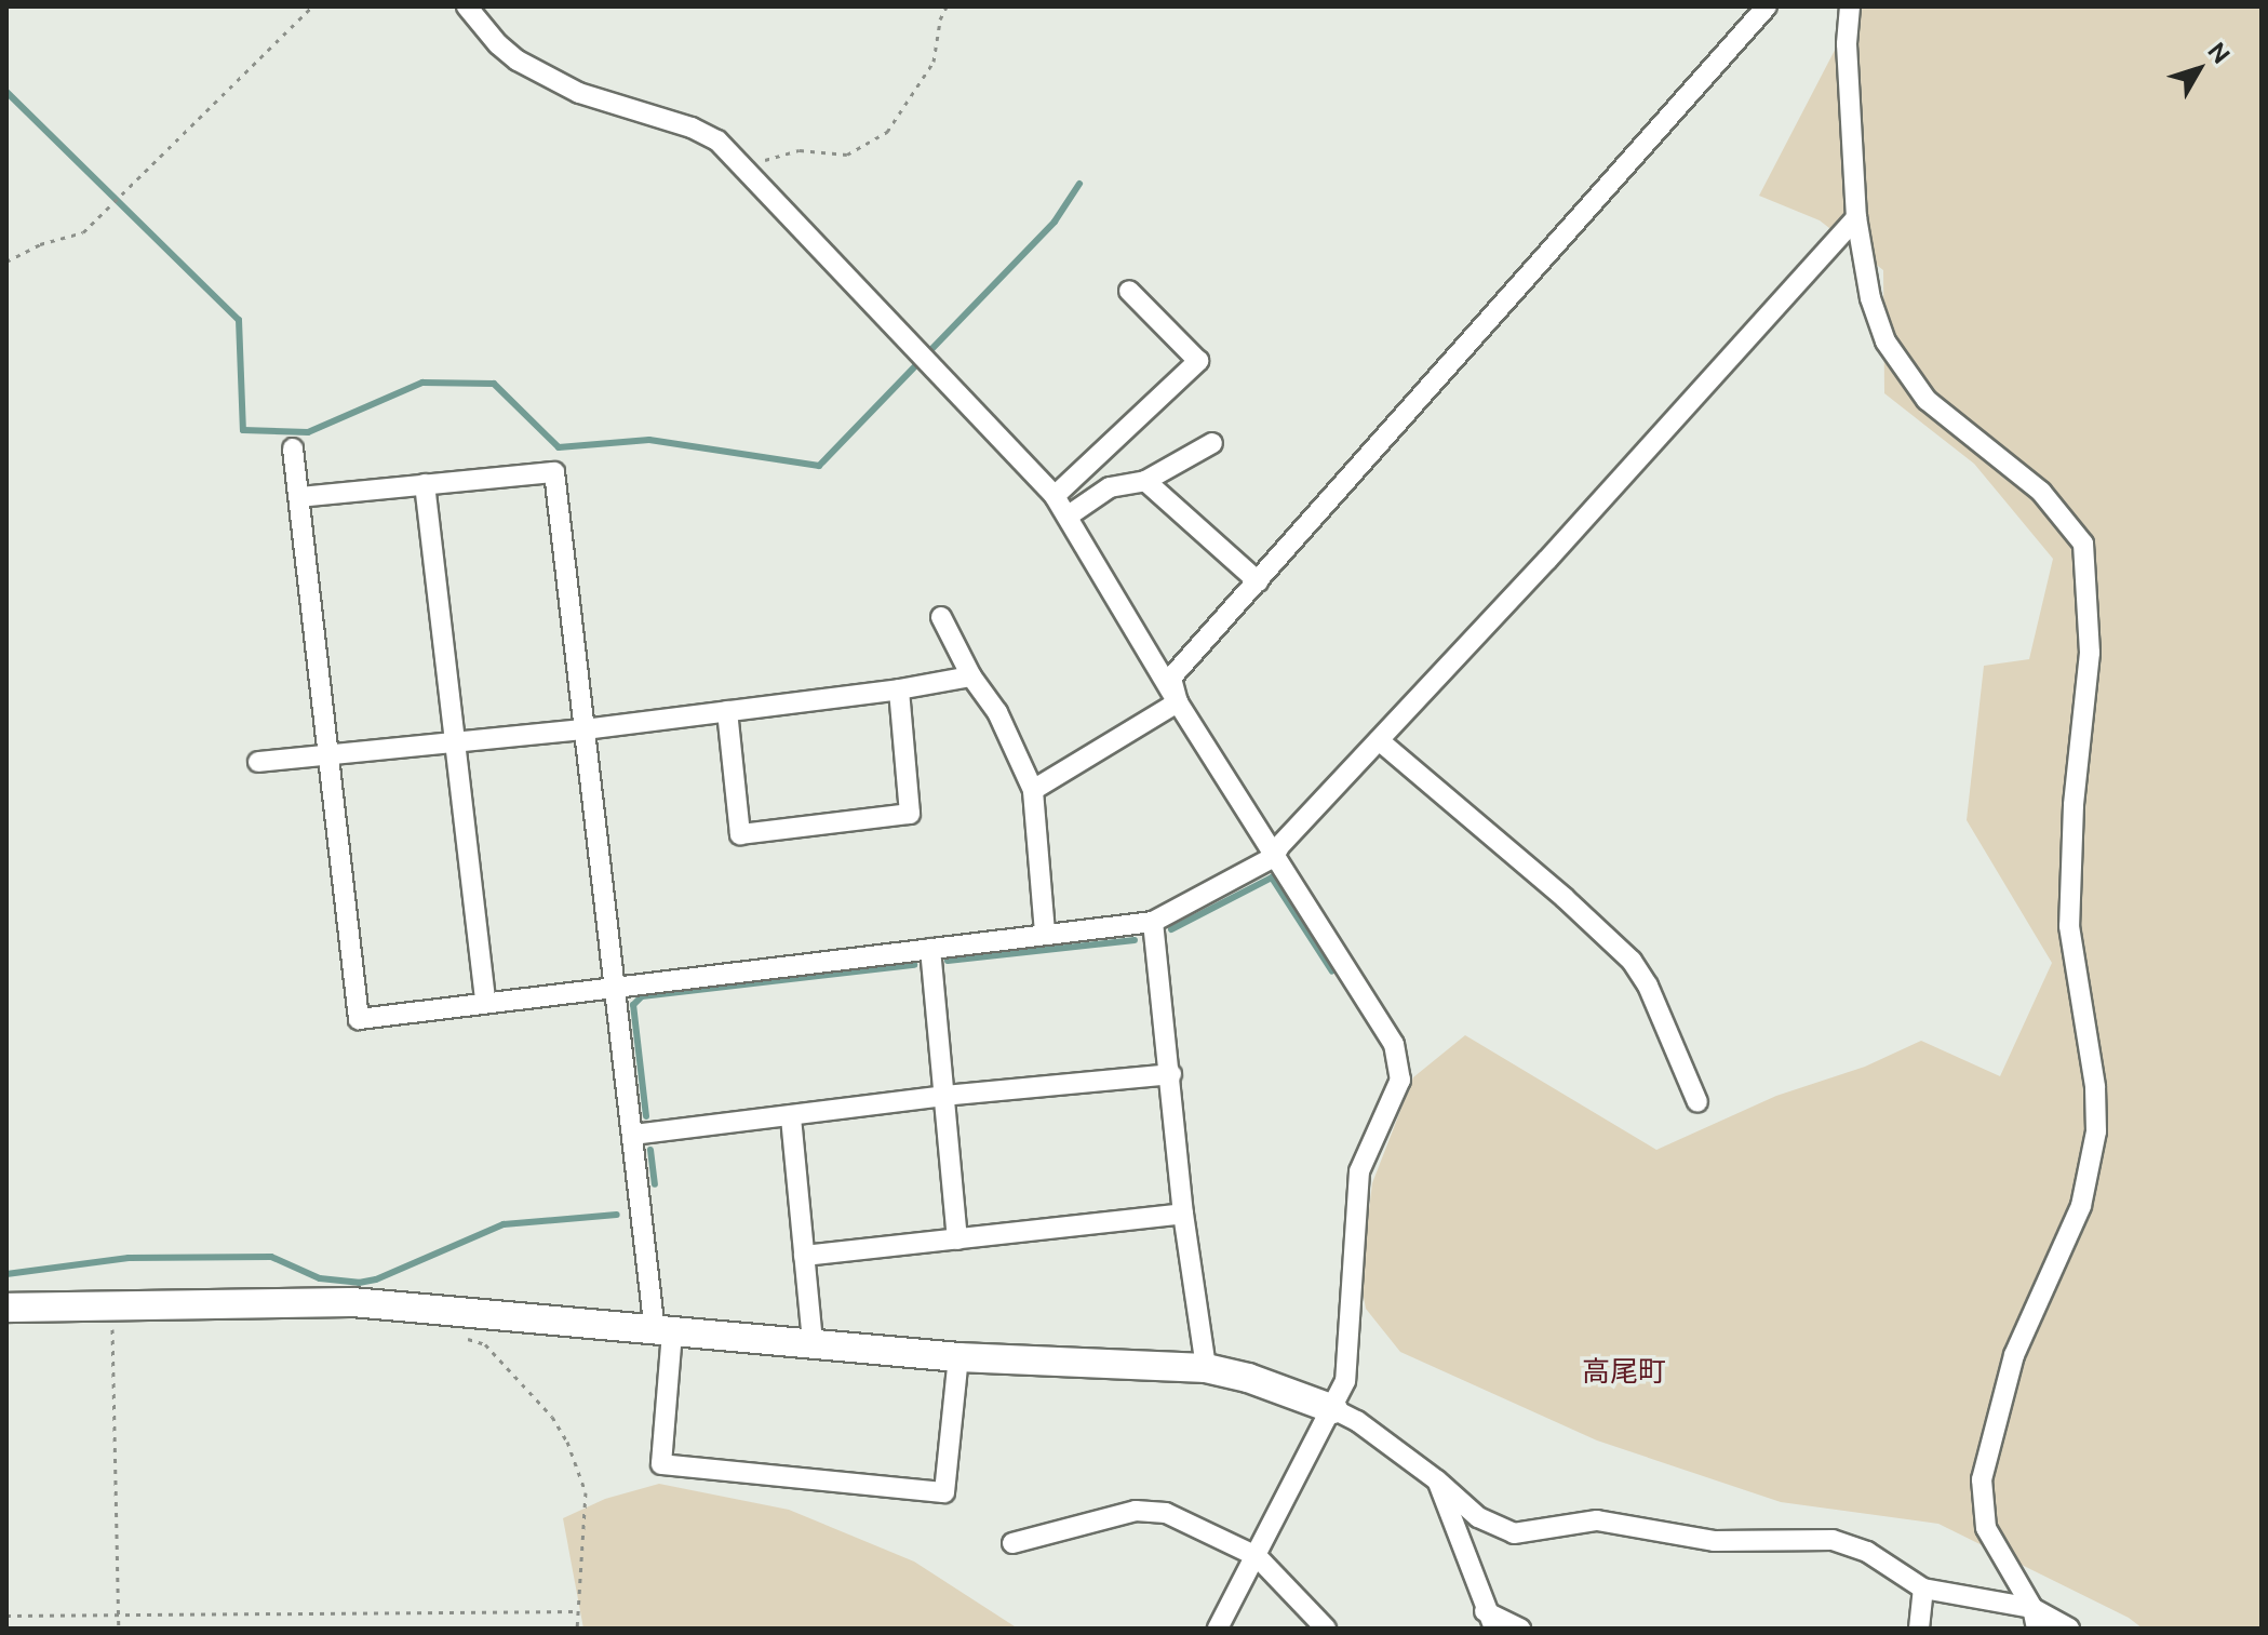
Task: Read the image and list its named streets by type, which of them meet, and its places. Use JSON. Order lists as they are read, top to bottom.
{
  "districts": ["高尾町"],
  "north": "top right"
}
